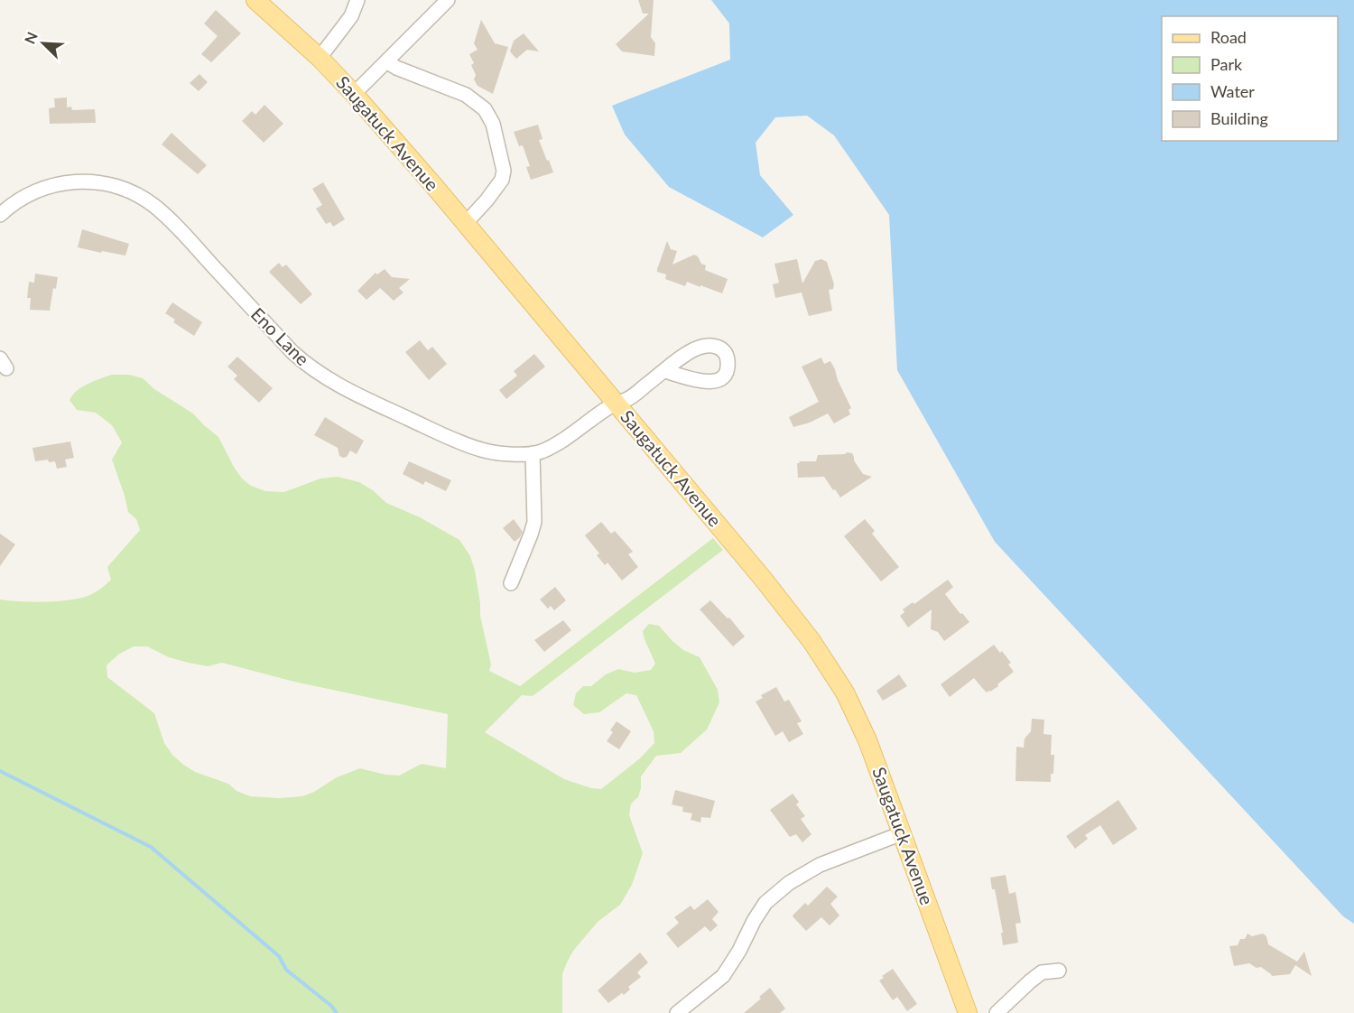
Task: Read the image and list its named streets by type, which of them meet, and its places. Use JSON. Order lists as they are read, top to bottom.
{
  "streets": {
    "main road": ["Saugatuck Avenue"],
    "street": ["Eno Lane"]
  },
  "crossings": [
    ["Saugatuck Avenue", "Eno Lane"]
  ],
  "legend": [
    "Road",
    "Park",
    "Water",
    "Building"
  ],
  "north": "top left"
}
